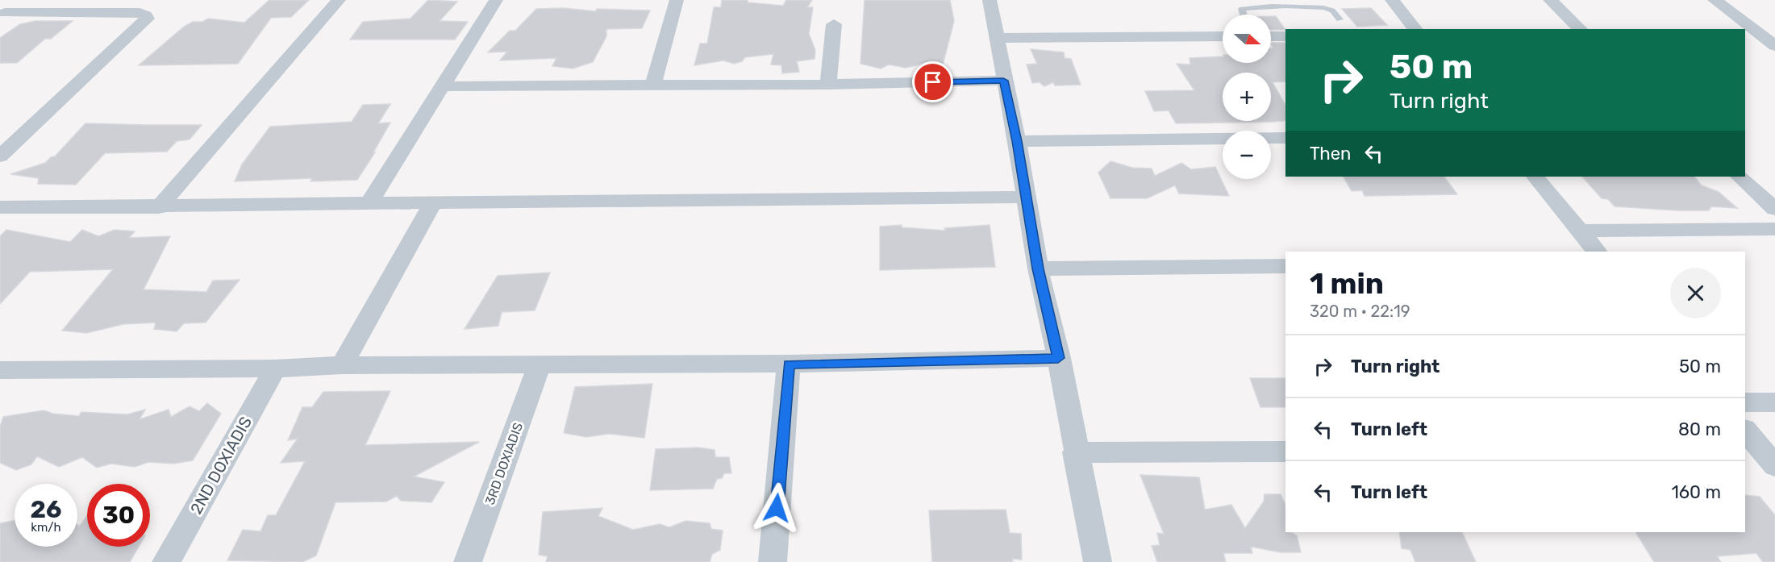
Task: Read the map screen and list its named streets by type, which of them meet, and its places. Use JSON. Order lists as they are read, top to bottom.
{
  "streets": {
    "street": ["3RD DOXIADIS", "2ND DOXIADIS"]
  },
  "north": "right",
  "page": {
    "map_buttons": ["+", "−"],
    "turn": ["50 m", "Turn right"],
    "then": "Then",
    "heading": ["1 min", "320 m · 22:19"],
    "list": [
      {
        "name": "Turn right",
        "value": "50 m"
      },
      {
        "name": "Turn left",
        "value": "80 m"
      },
      {
        "name": "Turn left",
        "value": "160 m"
      }
    ],
    "speed": "26 km/h",
    "limit": "30"
  }
}
